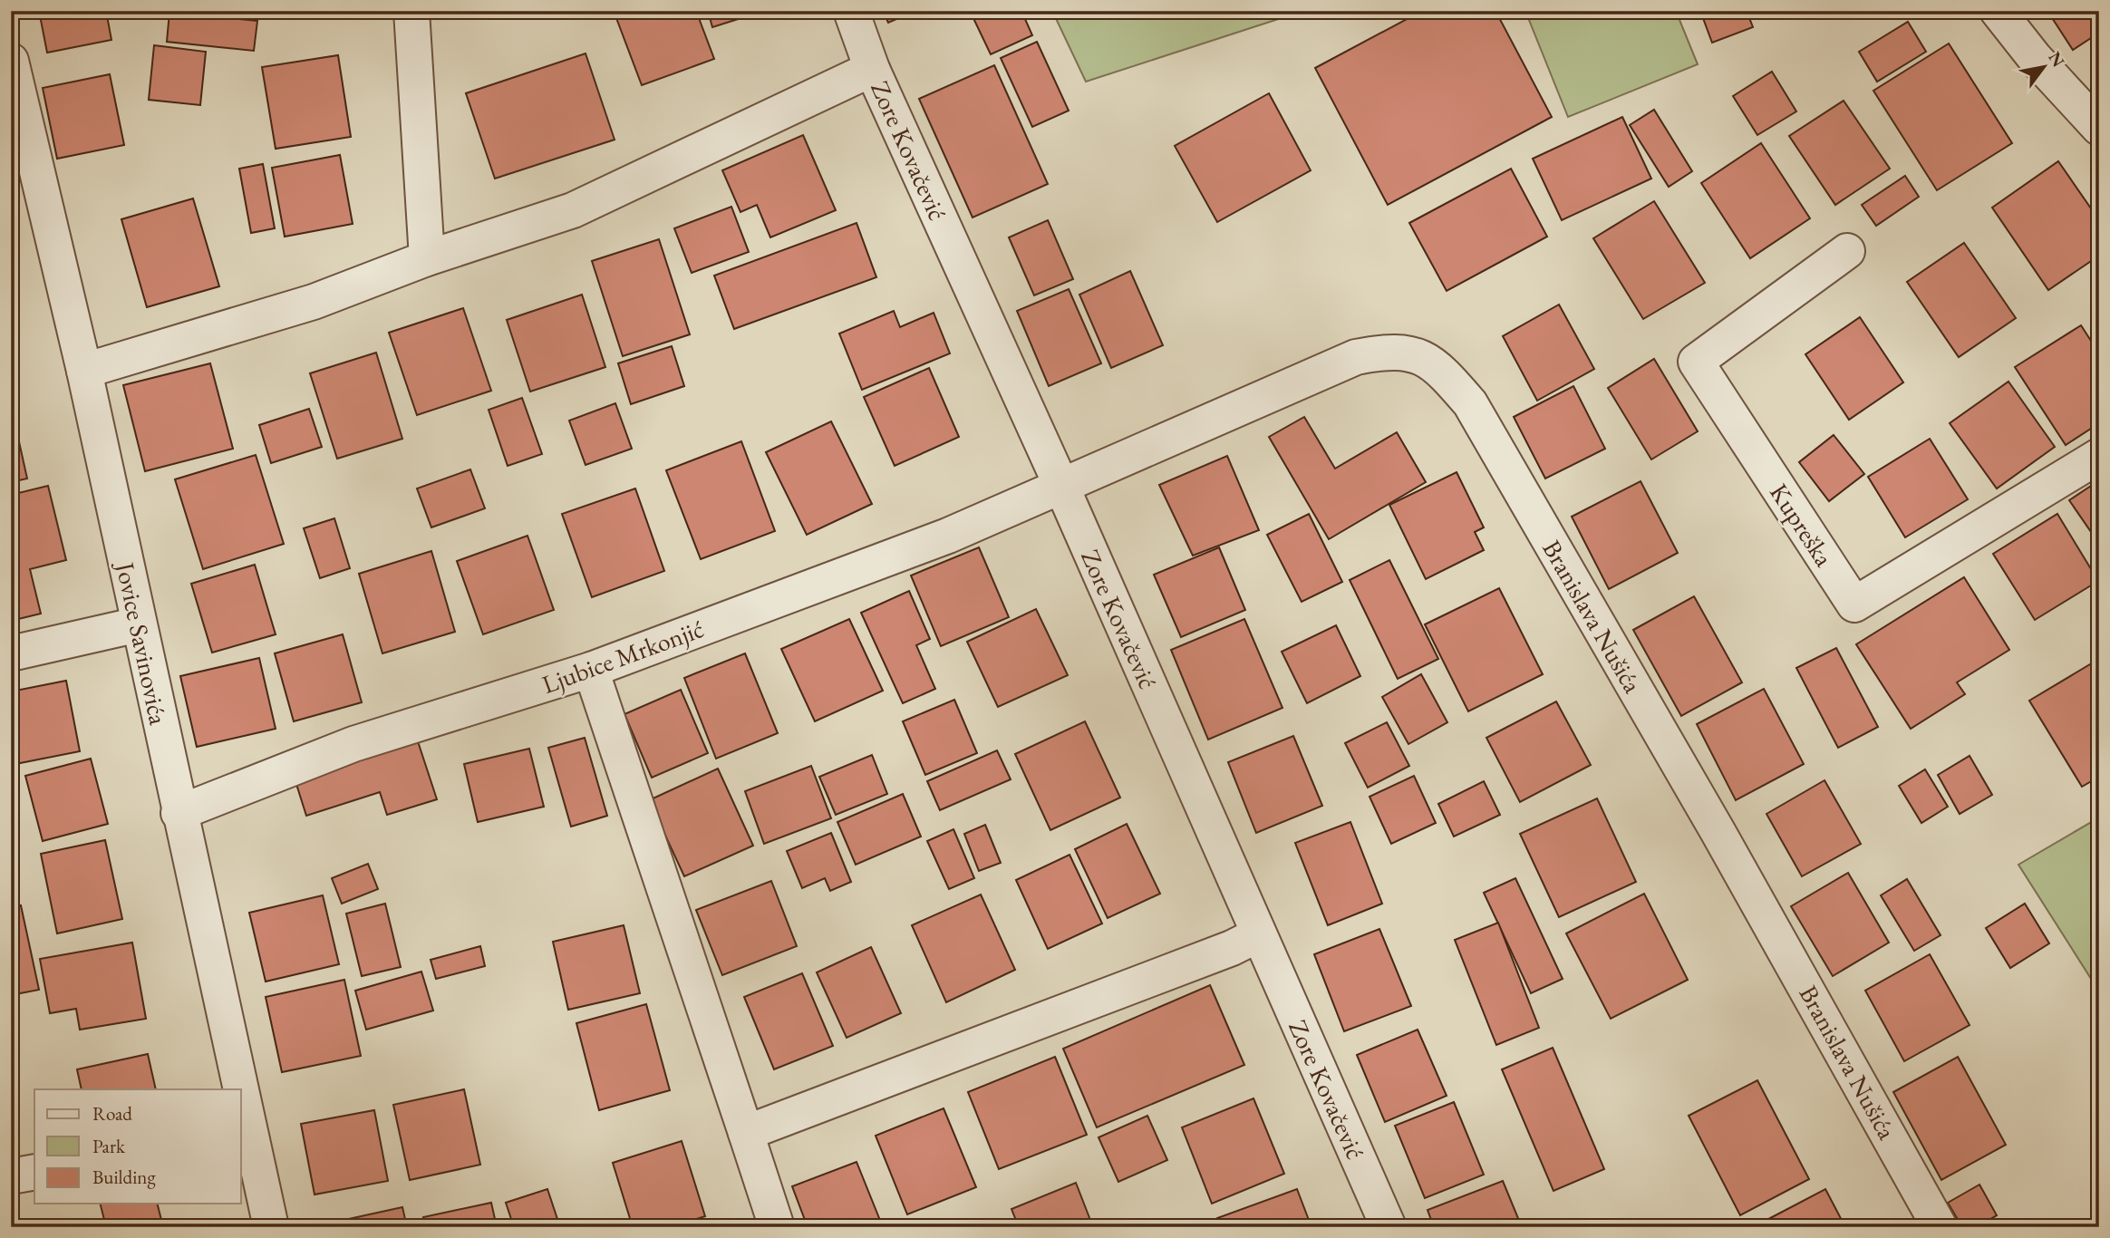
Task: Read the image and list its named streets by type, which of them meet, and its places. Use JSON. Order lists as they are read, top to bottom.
{
  "streets": {
    "street": [
      "Zore Kovačević",
      "Kupreška",
      "Branislava Nušića",
      "Jovice Savinovića",
      "Ljubice Mrkonjić"
    ]
  },
  "crossings": [
    ["Zore Kovačević", "Branislava Nušića"],
    ["Zore Kovačević", "Ljubice Mrkonjić"],
    ["Branislava Nušića", "Ljubice Mrkonjić"],
    ["Jovice Savinovića", "Ljubice Mrkonjić"]
  ],
  "legend": ["Road", "Park", "Building"],
  "north": "top right"
}
